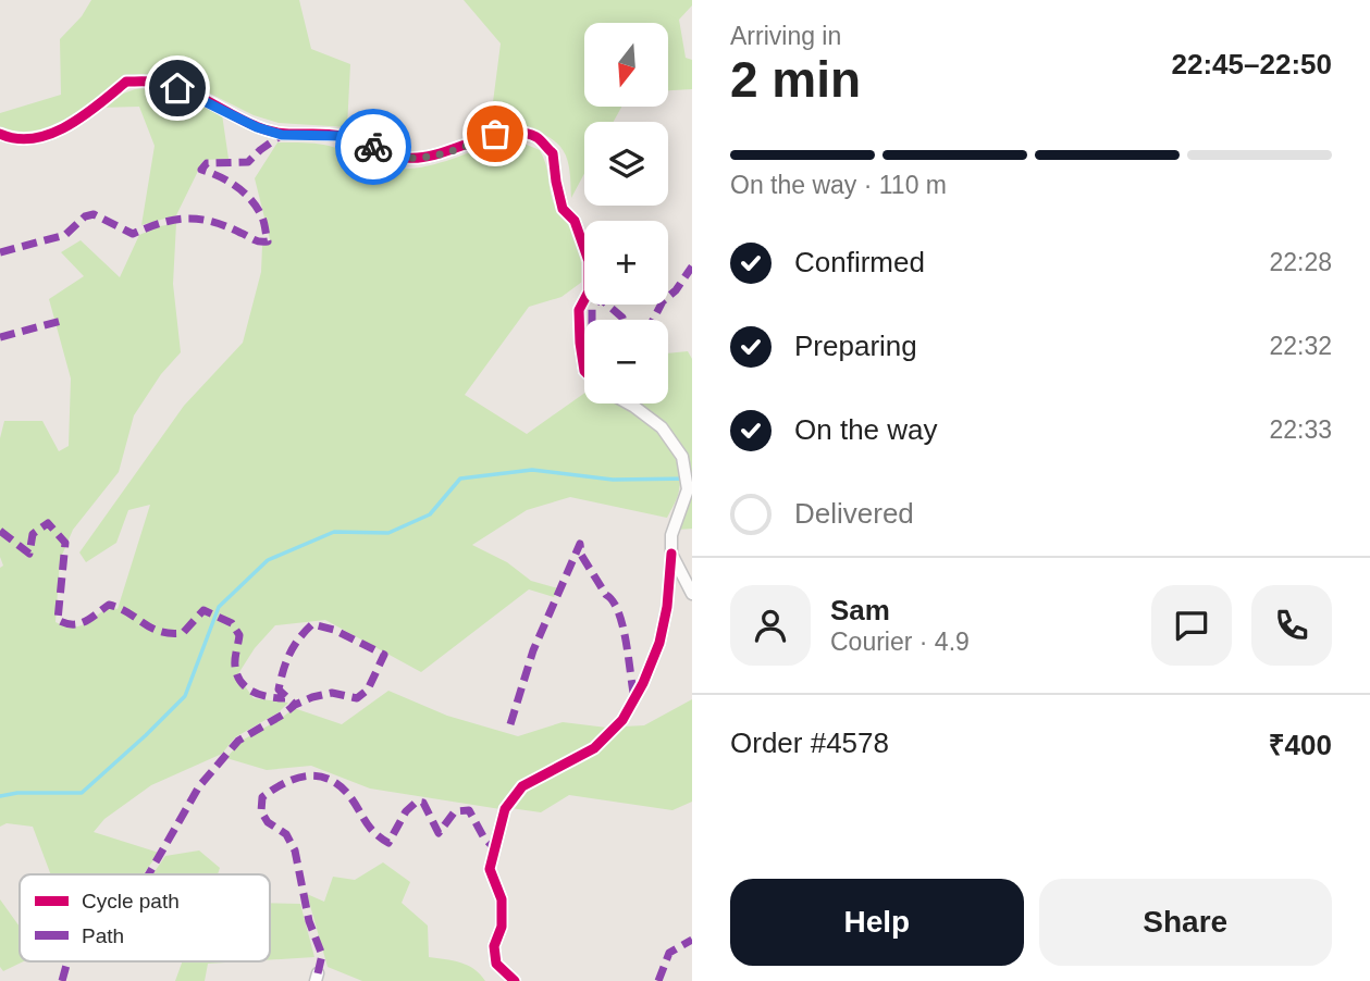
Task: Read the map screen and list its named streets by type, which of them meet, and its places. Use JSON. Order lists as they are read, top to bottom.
{
  "legend": ["Cycle path", "Path"],
  "north": "bottom",
  "page": {
    "heading": ["2 min", "Arriving in", "22:45–22:50"],
    "panel": [
      "Sam",
      "Courier · 4.9",
      "Order #4578",
      "₹400"
    ],
    "map_buttons": ["+", "−"],
    "bar": "On the way · 110 m",
    "list": [
      ["Confirmed", "22:28"],
      ["Preparing", "22:32"],
      ["On the way", "22:33"],
      "Delivered"
    ],
    "buttons": ["Help", "Share"]
  }
}
